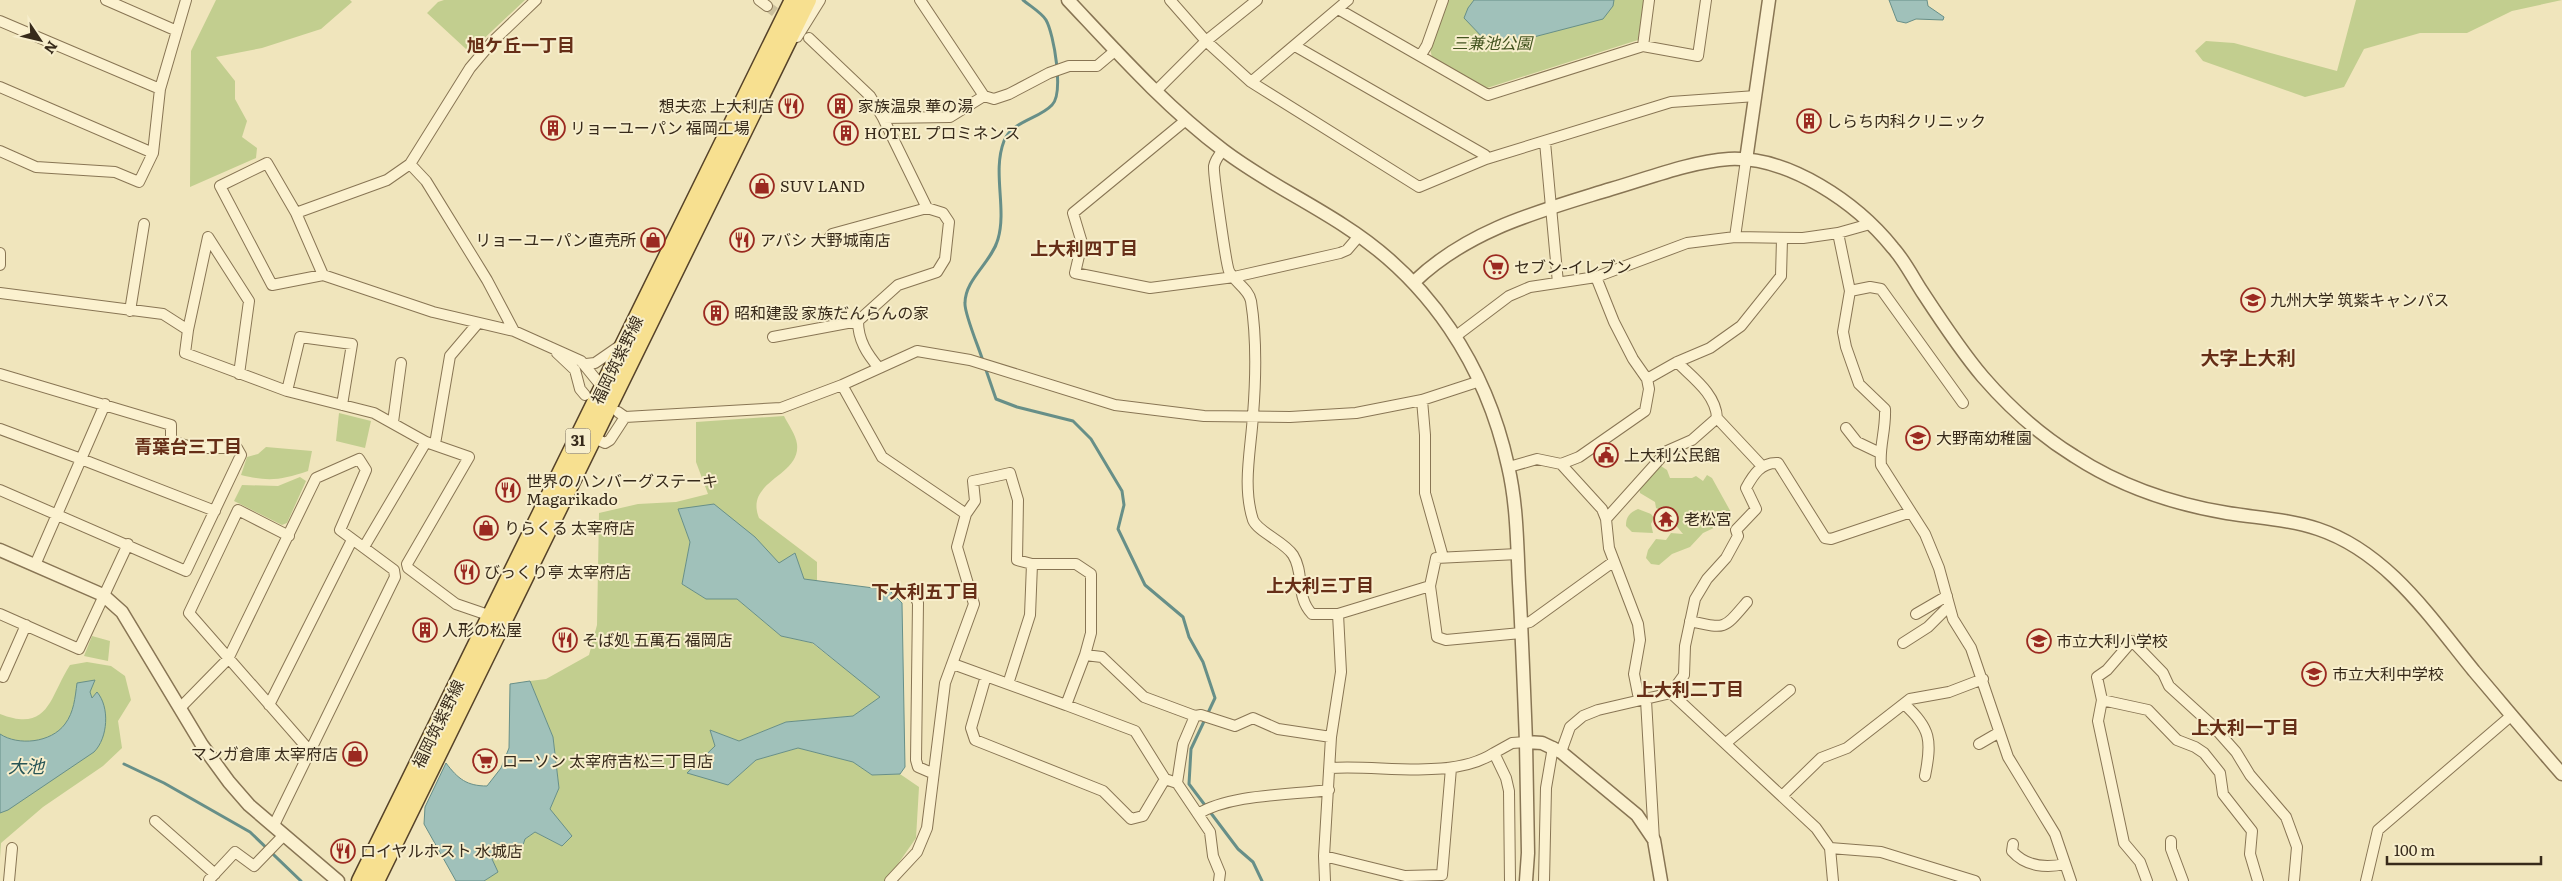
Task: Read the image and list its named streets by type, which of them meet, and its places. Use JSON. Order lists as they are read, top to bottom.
{
  "streets": {
    "main road": ["福岡筑紫野線", "31"]
  },
  "districts": [
    "旭ケ丘一丁目",
    "上大利四丁目",
    "大字上大利",
    "青葉台三丁目",
    "上大利三丁目",
    "下大利五丁目",
    "上大利二丁目",
    "上大利一丁目"
  ],
  "water": ["大池"],
  "parks": ["三兼池公園"],
  "places": {
    "restaurant": [
      "想夫恋 上大利店",
      "アバシ 大野城南店",
      "世界のハンバーグステーキ Magarikado",
      "びっくり亭 太宰府店",
      "そば処 五萬石 福岡店",
      "ロイヤルホスト 水城店"
    ],
    "building": [
      "家族温泉 華の湯",
      "しらち内科クリニック",
      "リョーユーパン 福岡工場",
      "HOTEL プロミネンス",
      "昭和建設 家族だんらんの家",
      "人形の松屋"
    ],
    "shop": [
      "SUV LAND",
      "リョーユーパン直売所",
      "りらくる 太宰府店",
      "マンガ倉庫 太宰府店"
    ],
    "supermarket": ["セブン-イレブン", "ローソン 太宰府吉松三丁目店"],
    "school or university": [
      "九州大学 筑紫キャンパス",
      "大野南幼稚園",
      "市立大利小学校",
      "市立大利中学校"
    ],
    "public building": ["上大利公民館"],
    "temple": ["老松宮"]
  },
  "scale_bar": "100 m",
  "north": "bottom right"
}
